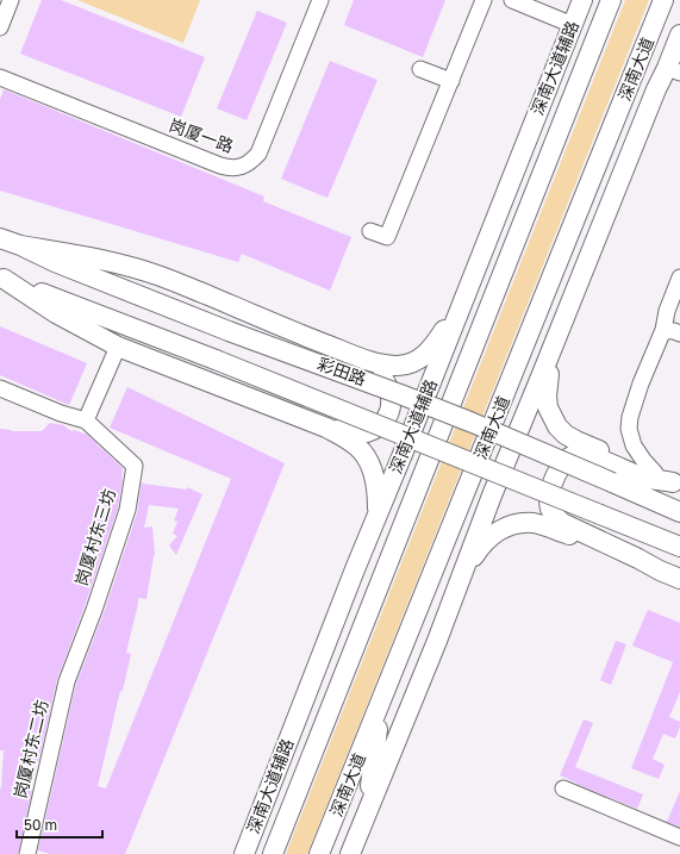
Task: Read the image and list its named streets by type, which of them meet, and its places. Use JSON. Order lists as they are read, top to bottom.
{
  "streets": {
    "main road": ["深南大道辅路", "深南大道", "彩田路"],
    "street": ["岗厦一路", "岗厦村东三坊", "岗厦村东二坊"]
  },
  "crossings": [
    ["岗厦村东三坊", "岗厦村东二坊"]
  ],
  "scale_bar": "50 m"
}
